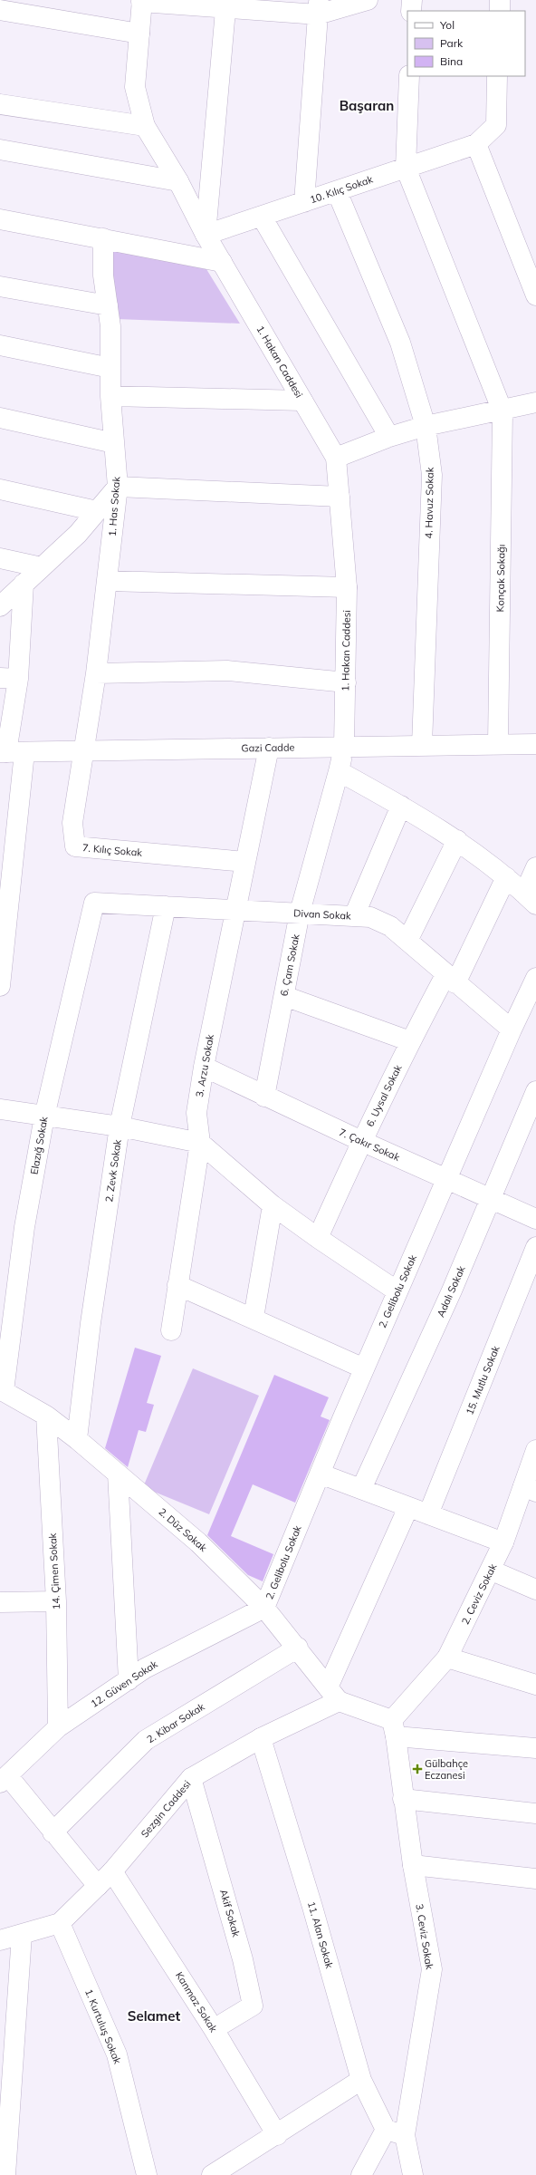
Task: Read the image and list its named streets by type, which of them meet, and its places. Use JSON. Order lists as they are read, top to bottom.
{
  "streets": {
    "street": [
      "10. Kılıç Sokak",
      "1. Hakan Caddesi",
      "4. Havuz Sokak",
      "1. Has Sokak",
      "Konçak Sokağı",
      "Gazi Cadde",
      "7. Kılıç Sokak",
      "Divan Sokak",
      "6. Çam Sokak",
      "3. Arzu Sokak",
      "6. Uysal Sokak",
      "7. Çakır Sokak",
      "Elazığ Sokak",
      "2. Zevk Sokak",
      "2. Gelibolu Sokak",
      "Adalı Sokak",
      "15. Mutlu Sokak",
      "2. Düz Sokak",
      "14. Çimen Sokak",
      "2. Ceviz Sokak",
      "12. Güven Sokak",
      "2. Kibar Sokak",
      "Sezgin Caddesi",
      "Akif Sokak",
      "11. Alan Sokak",
      "3. Ceviz Sokak",
      "Kanmaz Sokak",
      "1. Kurtuluş Sokak"
    ]
  },
  "crossings": [
    ["10. Kılıç Sokak", "1. Hakan Caddesi"],
    ["10. Kılıç Sokak", "4. Havuz Sokak"],
    ["1. Hakan Caddesi", "Gazi Cadde"],
    ["1. Hakan Caddesi", "6. Çam Sokak"],
    ["4. Havuz Sokak", "Gazi Cadde"],
    ["1. Has Sokak", "Gazi Cadde"],
    ["1. Has Sokak", "7. Kılıç Sokak"],
    ["Konçak Sokağı", "Gazi Cadde"],
    ["Gazi Cadde", "7. Kılıç Sokak"],
    ["Gazi Cadde", "3. Arzu Sokak"],
    ["7. Kılıç Sokak", "3. Arzu Sokak"],
    ["Divan Sokak", "6. Çam Sokak"],
    ["Divan Sokak", "3. Arzu Sokak"],
    ["Divan Sokak", "6. Uysal Sokak"],
    ["Divan Sokak", "Elazığ Sokak"],
    ["Divan Sokak", "2. Zevk Sokak"],
    ["Divan Sokak", "2. Gelibolu Sokak"],
    ["6. Çam Sokak", "7. Çakır Sokak"],
    ["3. Arzu Sokak", "7. Çakır Sokak"],
    ["6. Uysal Sokak", "7. Çakır Sokak"],
    ["7. Çakır Sokak", "2. Gelibolu Sokak"],
    ["7. Çakır Sokak", "Adalı Sokak"],
    ["Elazığ Sokak", "2. Düz Sokak"],
    ["2. Zevk Sokak", "2. Düz Sokak"],
    ["2. Gelibolu Sokak", "2. Düz Sokak"],
    ["2. Gelibolu Sokak", "12. Güven Sokak"],
    ["2. Düz Sokak", "14. Çimen Sokak"],
    ["2. Düz Sokak", "12. Güven Sokak"],
    ["2. Düz Sokak", "2. Kibar Sokak"],
    ["2. Düz Sokak", "Sezgin Caddesi"],
    ["14. Çimen Sokak", "12. Güven Sokak"],
    ["2. Ceviz Sokak", "3. Ceviz Sokak"],
    ["Sezgin Caddesi", "Akif Sokak"],
    ["Sezgin Caddesi", "11. Alan Sokak"],
    ["Sezgin Caddesi", "Kanmaz Sokak"],
    ["Sezgin Caddesi", "1. Kurtuluş Sokak"],
    ["Akif Sokak", "Kanmaz Sokak"],
    ["11. Alan Sokak", "3. Ceviz Sokak"]
  ],
  "districts": ["Başaran", "Selamet"],
  "places": {
    "health": ["Gülbahçe Eczanesi"]
  },
  "legend": ["Yol", "Park", "Bina"]
}
